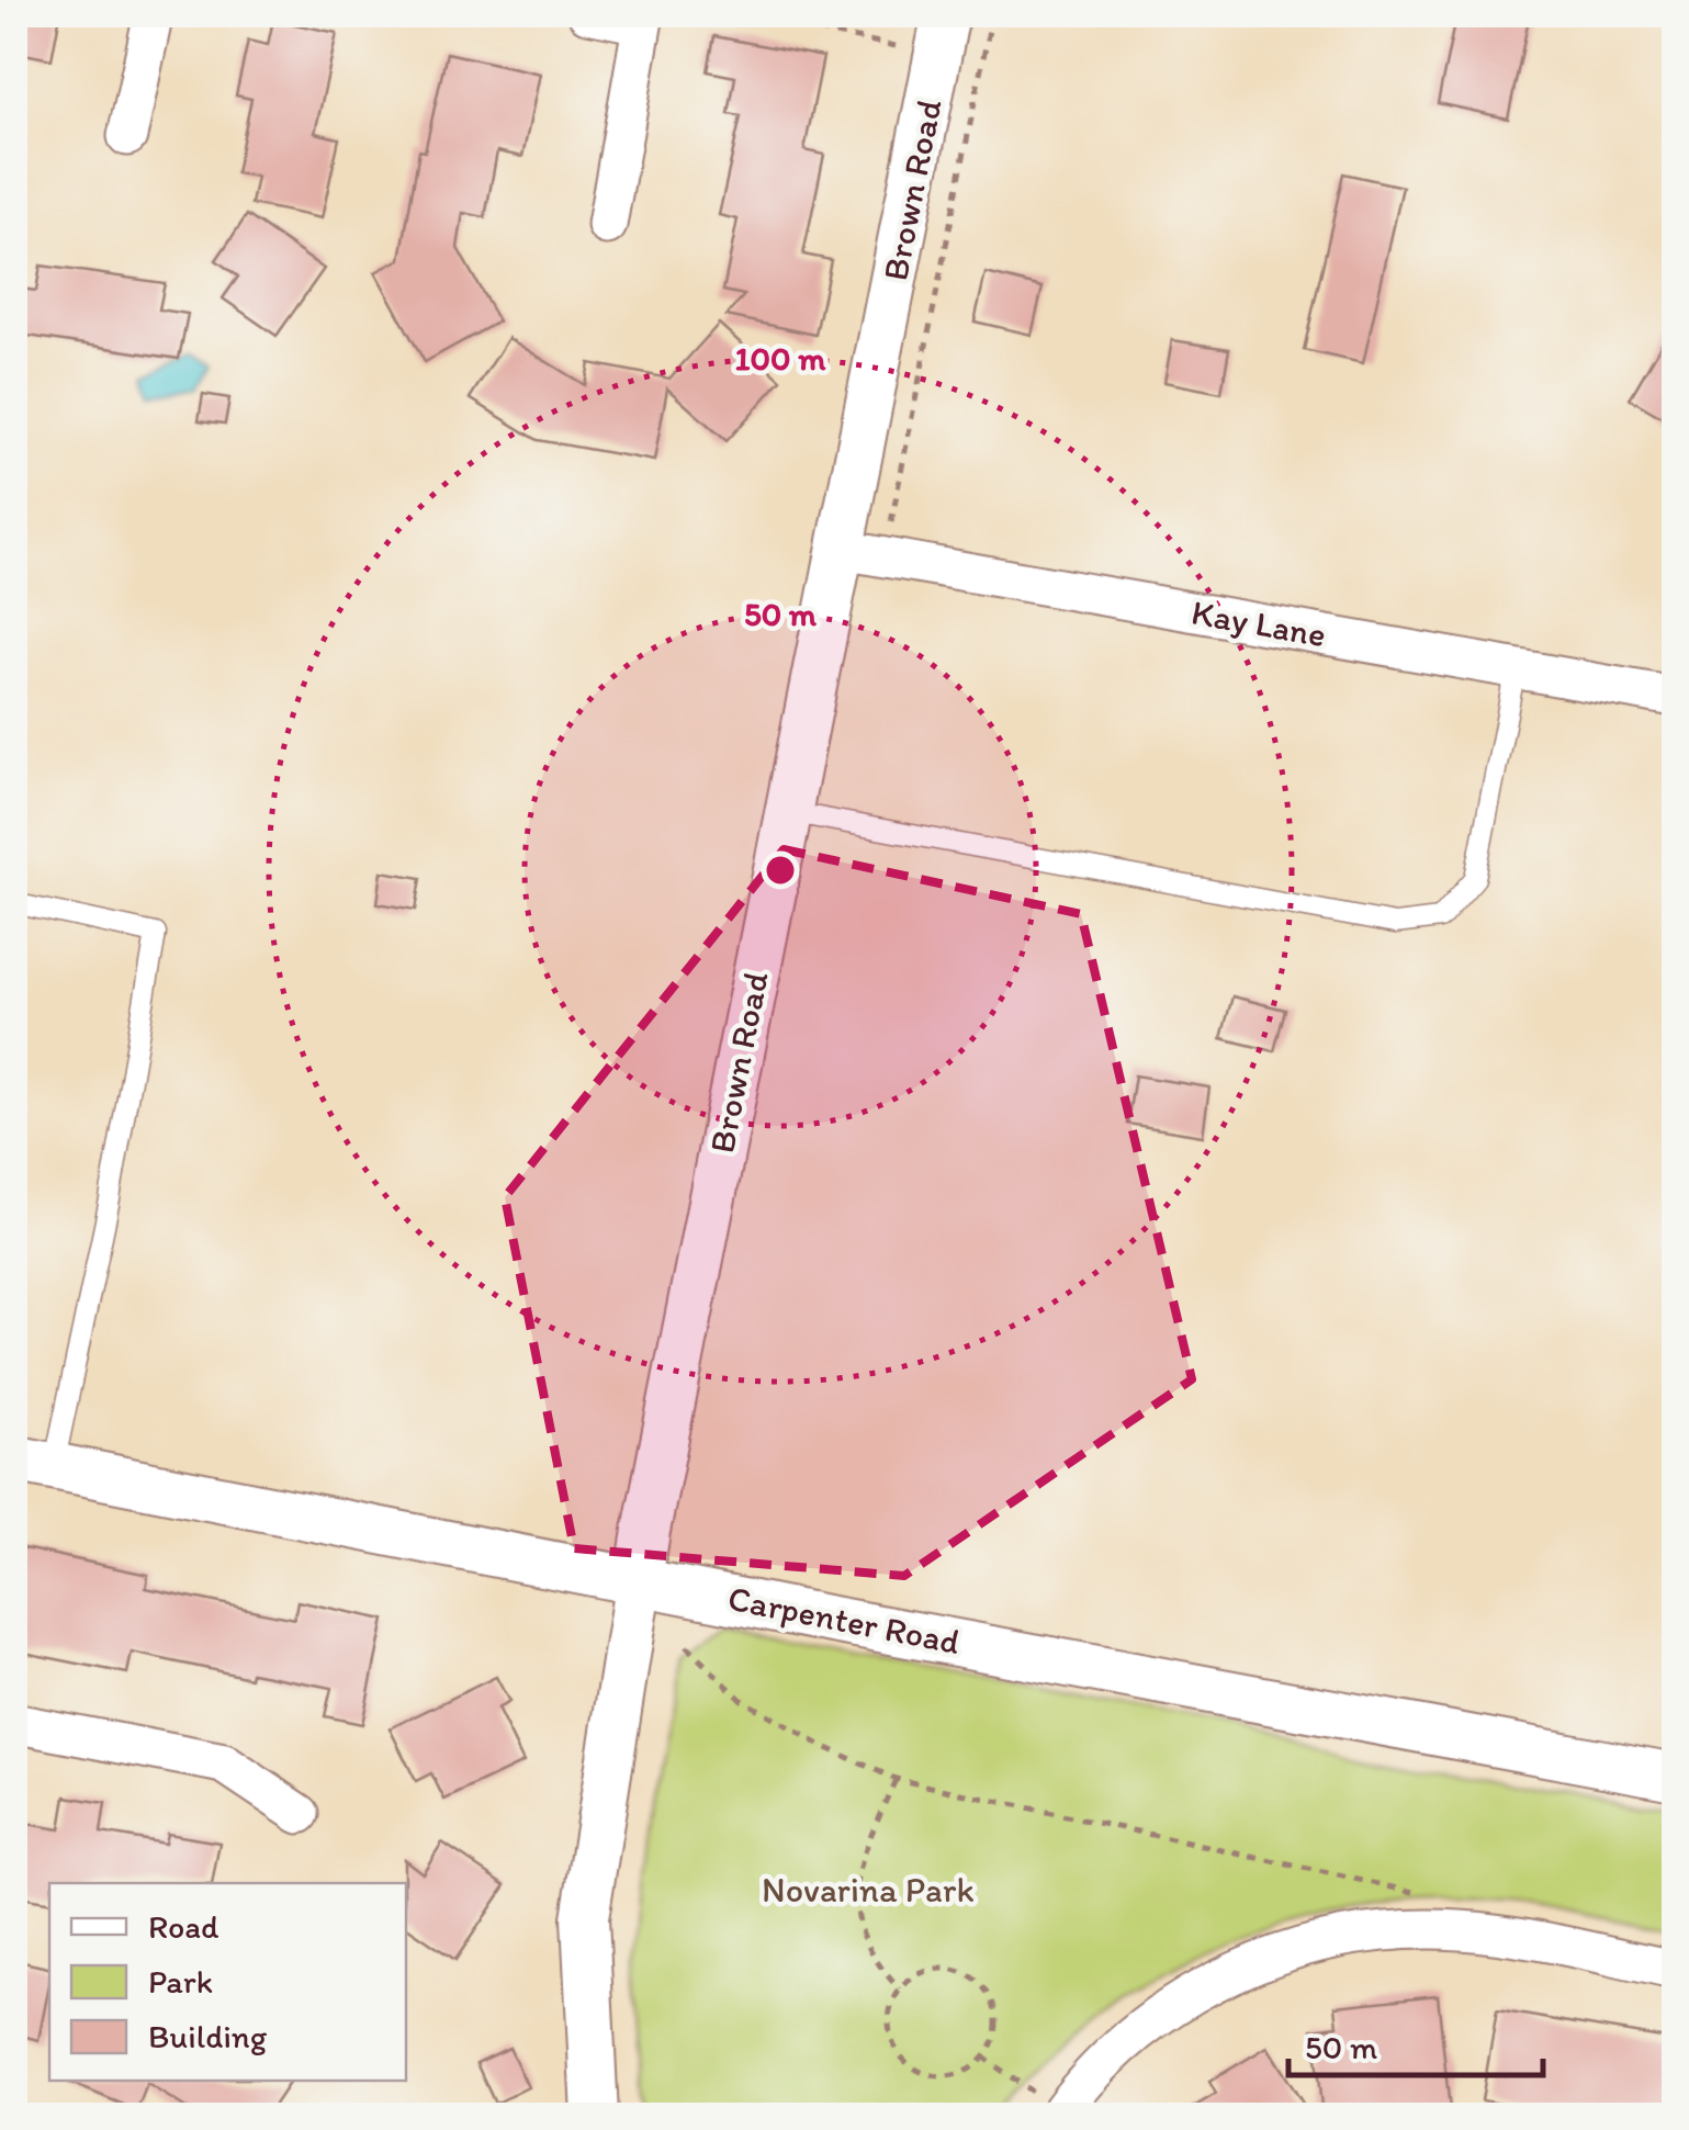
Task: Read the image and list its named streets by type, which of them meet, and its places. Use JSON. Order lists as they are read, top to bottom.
{
  "streets": {
    "street": ["Brown Road", "Kay Lane", "Carpenter Road"]
  },
  "crossings": [
    ["Brown Road", "Kay Lane"],
    ["Brown Road", "Carpenter Road"]
  ],
  "parks": ["Novarina Park"],
  "legend": ["Road", "Park", "Building"],
  "scale_bar": "50 m",
  "rings": ["100 m", "50 m"]
}
